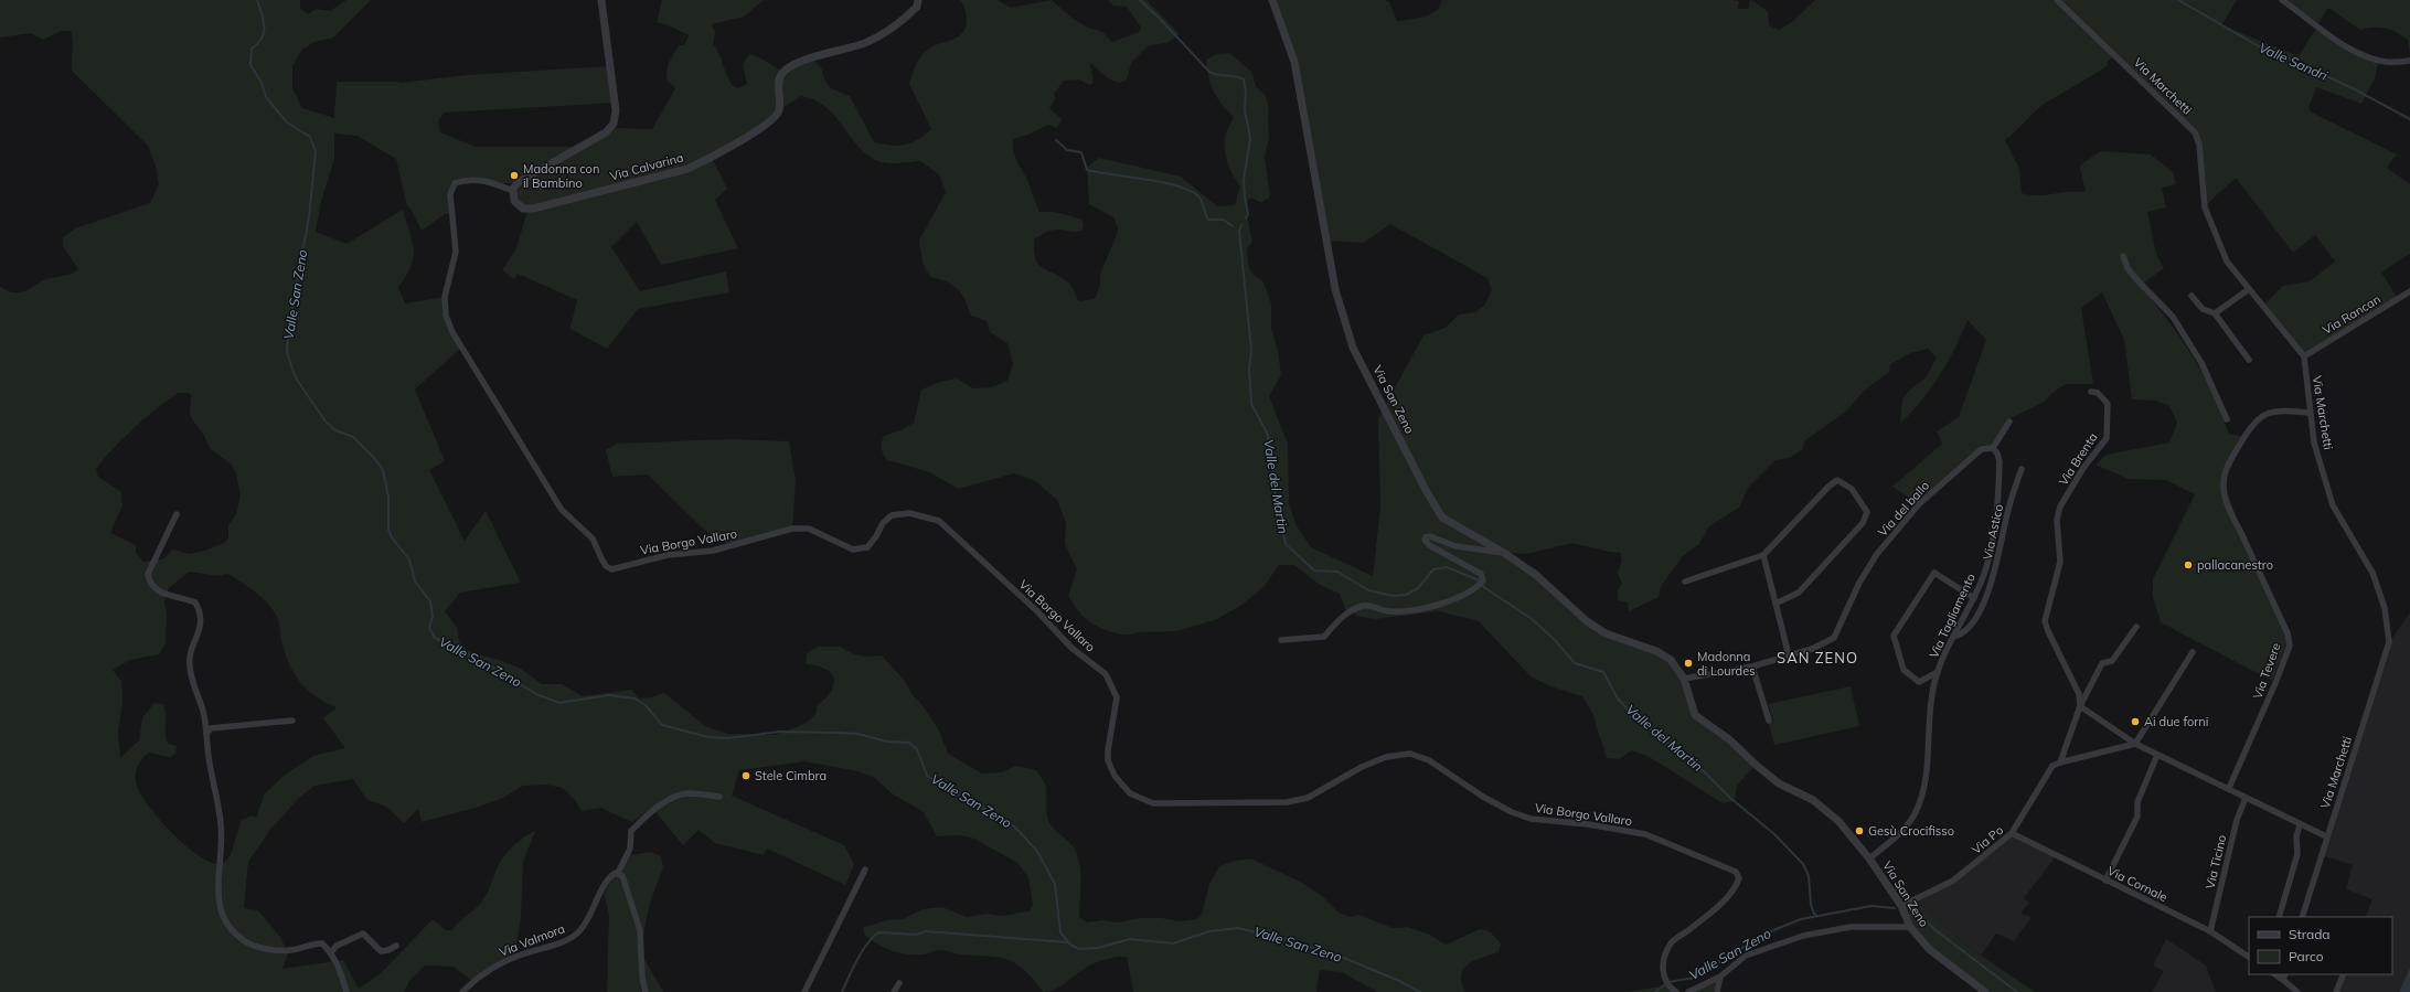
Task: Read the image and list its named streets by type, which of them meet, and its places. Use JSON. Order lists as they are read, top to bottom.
{
  "streets": {
    "street": [
      "Via Marchetti",
      "Via Calvarina",
      "Via Rancan",
      "Via San Zeno",
      "Via Brenta",
      "Via del ballo",
      "Via Astico",
      "Via Borgo Vallaro",
      "Via Tagliamento",
      "Via Tevere",
      "Via Po",
      "Via Ticino",
      "Via Cornale",
      "Via Valmora"
    ]
  },
  "crossings": [
    ["Via Marchetti", "Via Rancan"],
    ["Via Marchetti", "Via Tevere"],
    ["Via Calvarina", "Via Borgo Vallaro"],
    ["Via San Zeno", "Via Tagliamento"],
    ["Via San Zeno", "Via Po"],
    ["Via Brenta", "Via Po"],
    ["Via del ballo", "Via Tagliamento"],
    ["Via Astico", "Via Tagliamento"],
    ["Via Po", "Via Cornale"],
    ["Via Ticino", "Via Cornale"]
  ],
  "districts": ["SAN ZENO"],
  "water": ["Valle Sandri", "Valle San Zeno", "Valle del Martin"],
  "places": [
    "Madonna con il Bambino",
    "pallacanestro",
    "Madonna di Lourdes",
    "Ai due forni",
    "Stele Cimbra",
    "Gesù Crocifisso"
  ],
  "legend": ["Strada", "Parco"]
}
